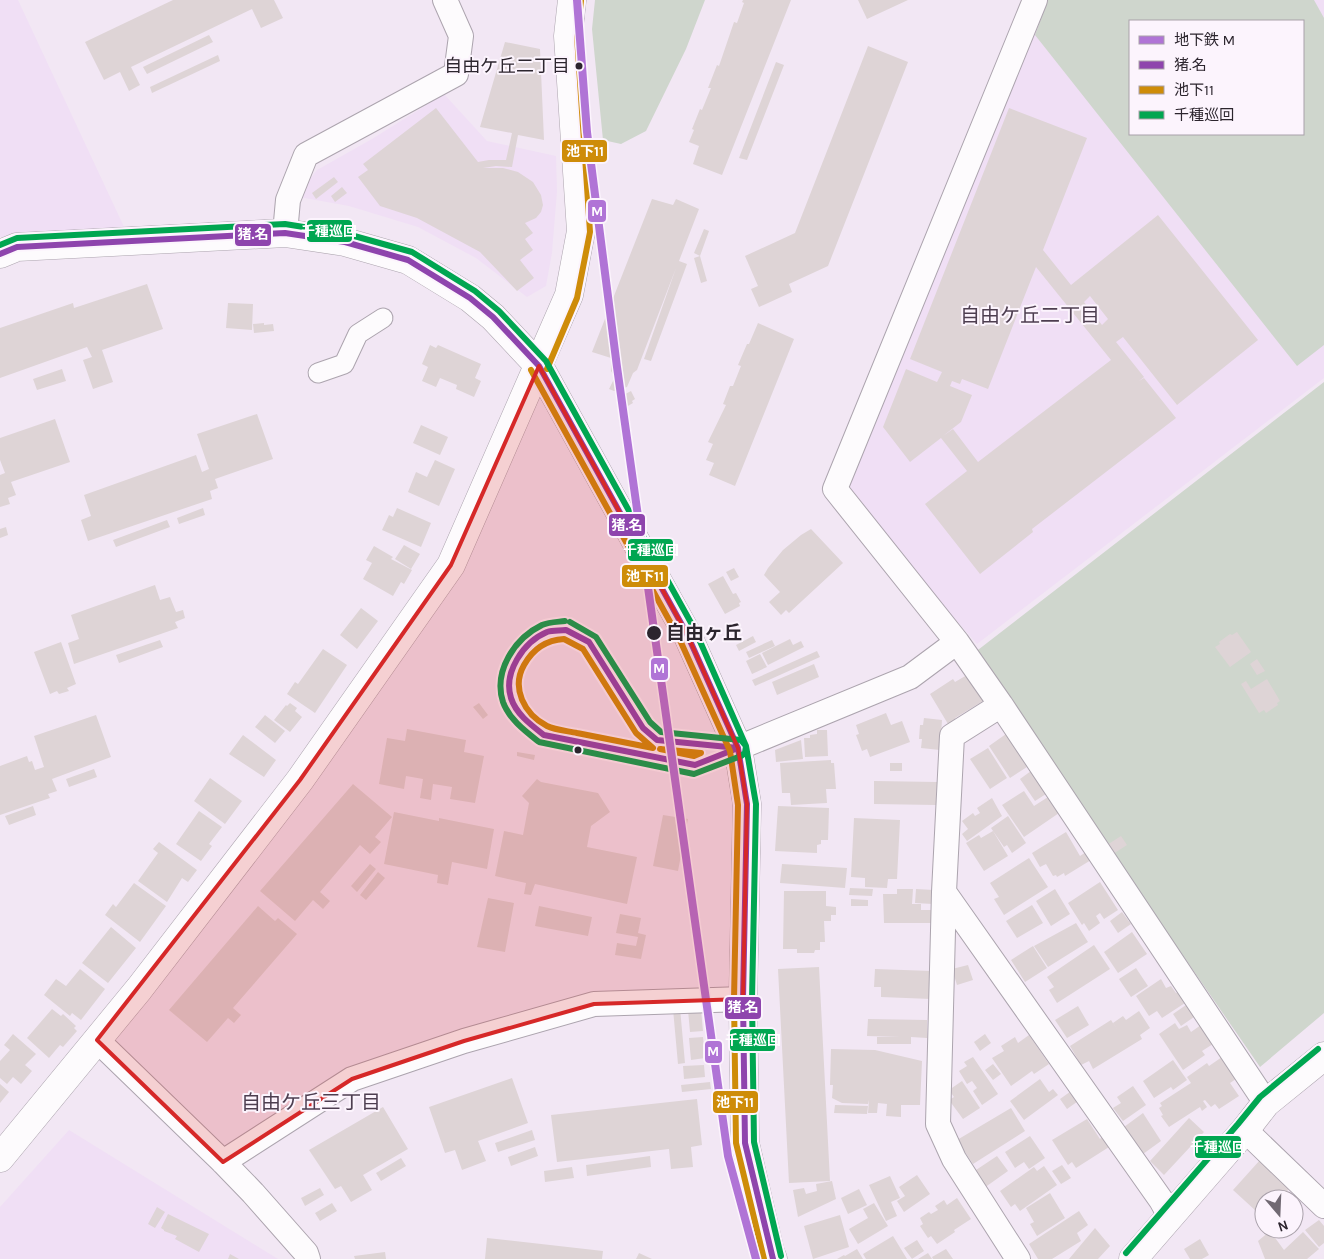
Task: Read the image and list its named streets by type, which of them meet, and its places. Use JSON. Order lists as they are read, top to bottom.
{
  "districts": ["自由ケ丘二丁目", "自由ケ丘三丁目"],
  "places": ["自由ケ丘二丁目", "自由ヶ丘"],
  "lines": [
    "metro line M",
    "transit line 池下11",
    "transit line 千種巡回",
    "transit line 猪.名"
  ],
  "legend": [
    "地下鉄 M",
    "猪.名",
    "池下11",
    "千種巡回"
  ],
  "north": "bottom"
}
